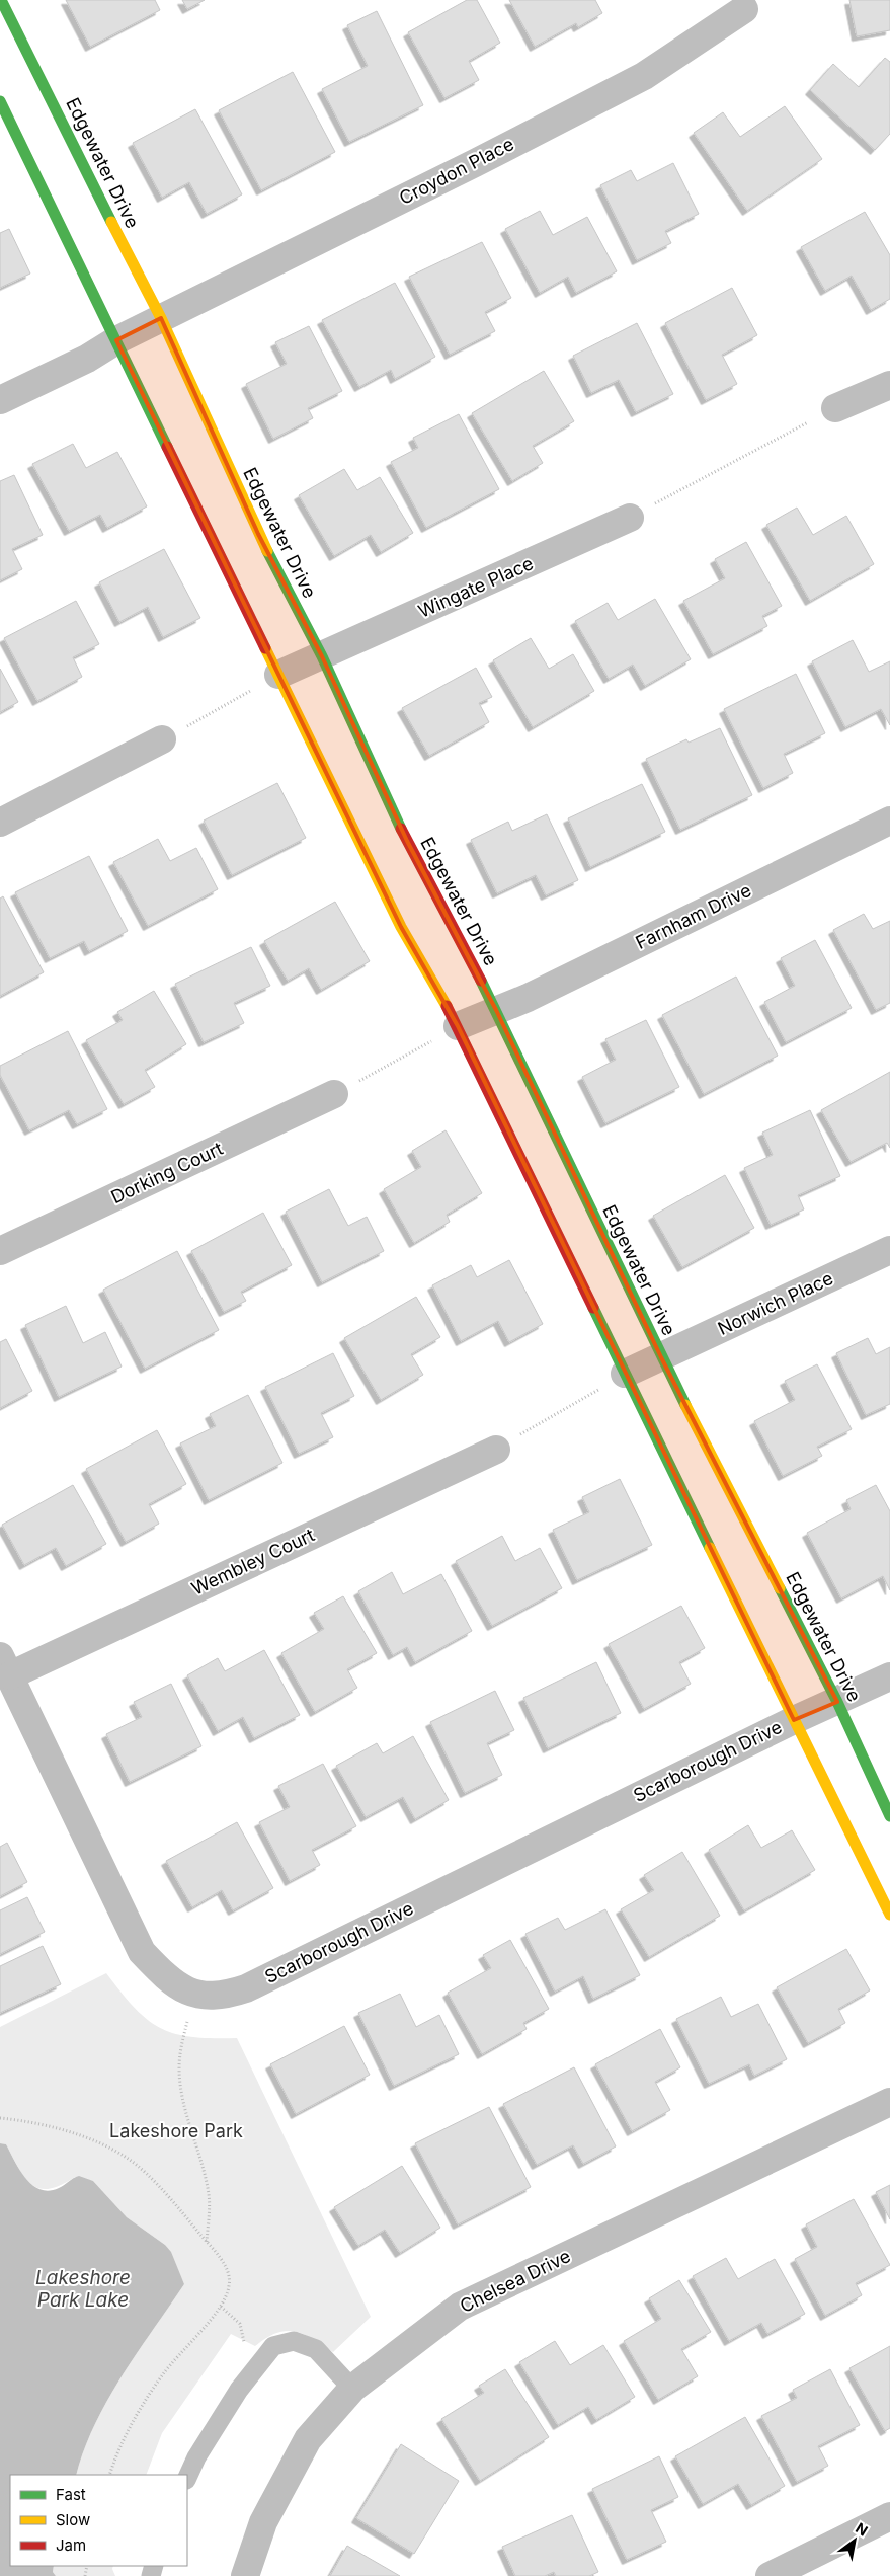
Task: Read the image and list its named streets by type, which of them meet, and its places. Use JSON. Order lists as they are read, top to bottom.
{
  "streets": {
    "street": [
      "Edgewater Drive",
      "Croydon Place",
      "Wingate Place",
      "Farnham Drive",
      "Dorking Court",
      "Norwich Place",
      "Wembley Court",
      "Scarborough Drive",
      "Chelsea Drive"
    ]
  },
  "crossings": [
    ["Edgewater Drive", "Croydon Place"],
    ["Edgewater Drive", "Wingate Place"],
    ["Edgewater Drive", "Farnham Drive"],
    ["Edgewater Drive", "Norwich Place"],
    ["Edgewater Drive", "Scarborough Drive"],
    ["Wembley Court", "Scarborough Drive"]
  ],
  "water": ["Lakeshore Park Lake"],
  "parks": ["Lakeshore Park"],
  "legend": ["Fast", "Slow", "Jam"],
  "north": "top right"
}
